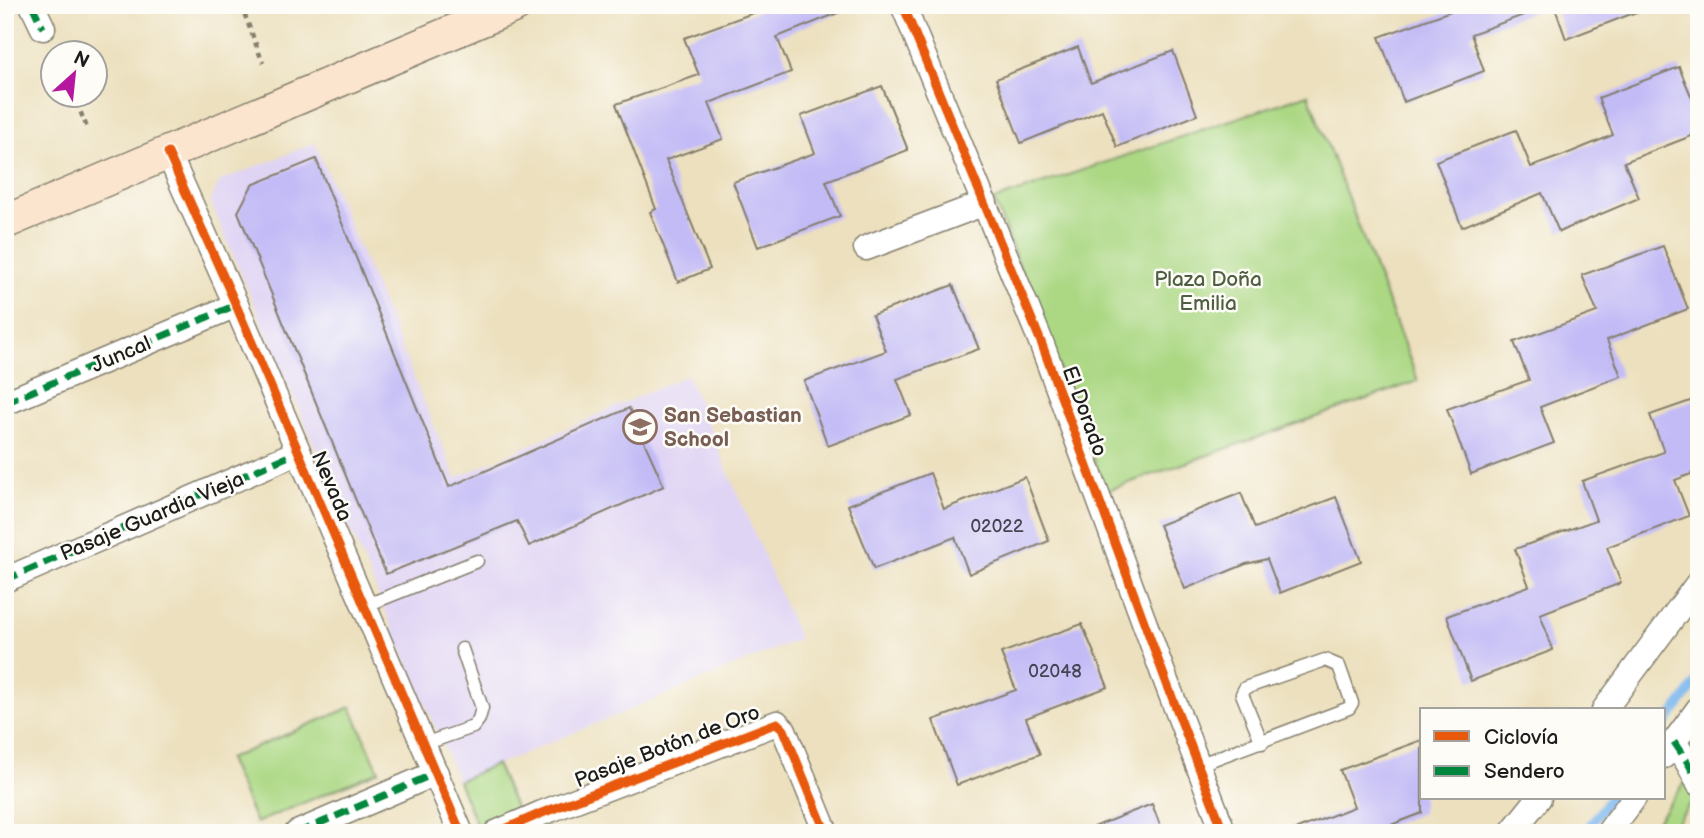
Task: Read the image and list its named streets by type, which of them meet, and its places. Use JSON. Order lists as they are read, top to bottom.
{
  "streets": {
    "street": [
      "Juncal",
      "El Dorado",
      "Nevada",
      "Pasaje Guardia Vieja",
      "Pasaje Botón de Oro"
    ]
  },
  "crossings": [
    ["Juncal", "Nevada"],
    ["Nevada", "Pasaje Guardia Vieja"]
  ],
  "parks": ["Plaza Doña Emilia"],
  "places": {
    "school or university": ["San Sebastian School"]
  },
  "house_numbers": ["02022", "02048"],
  "legend": ["Ciclovía", "Sendero"],
  "north": "top right"
}
